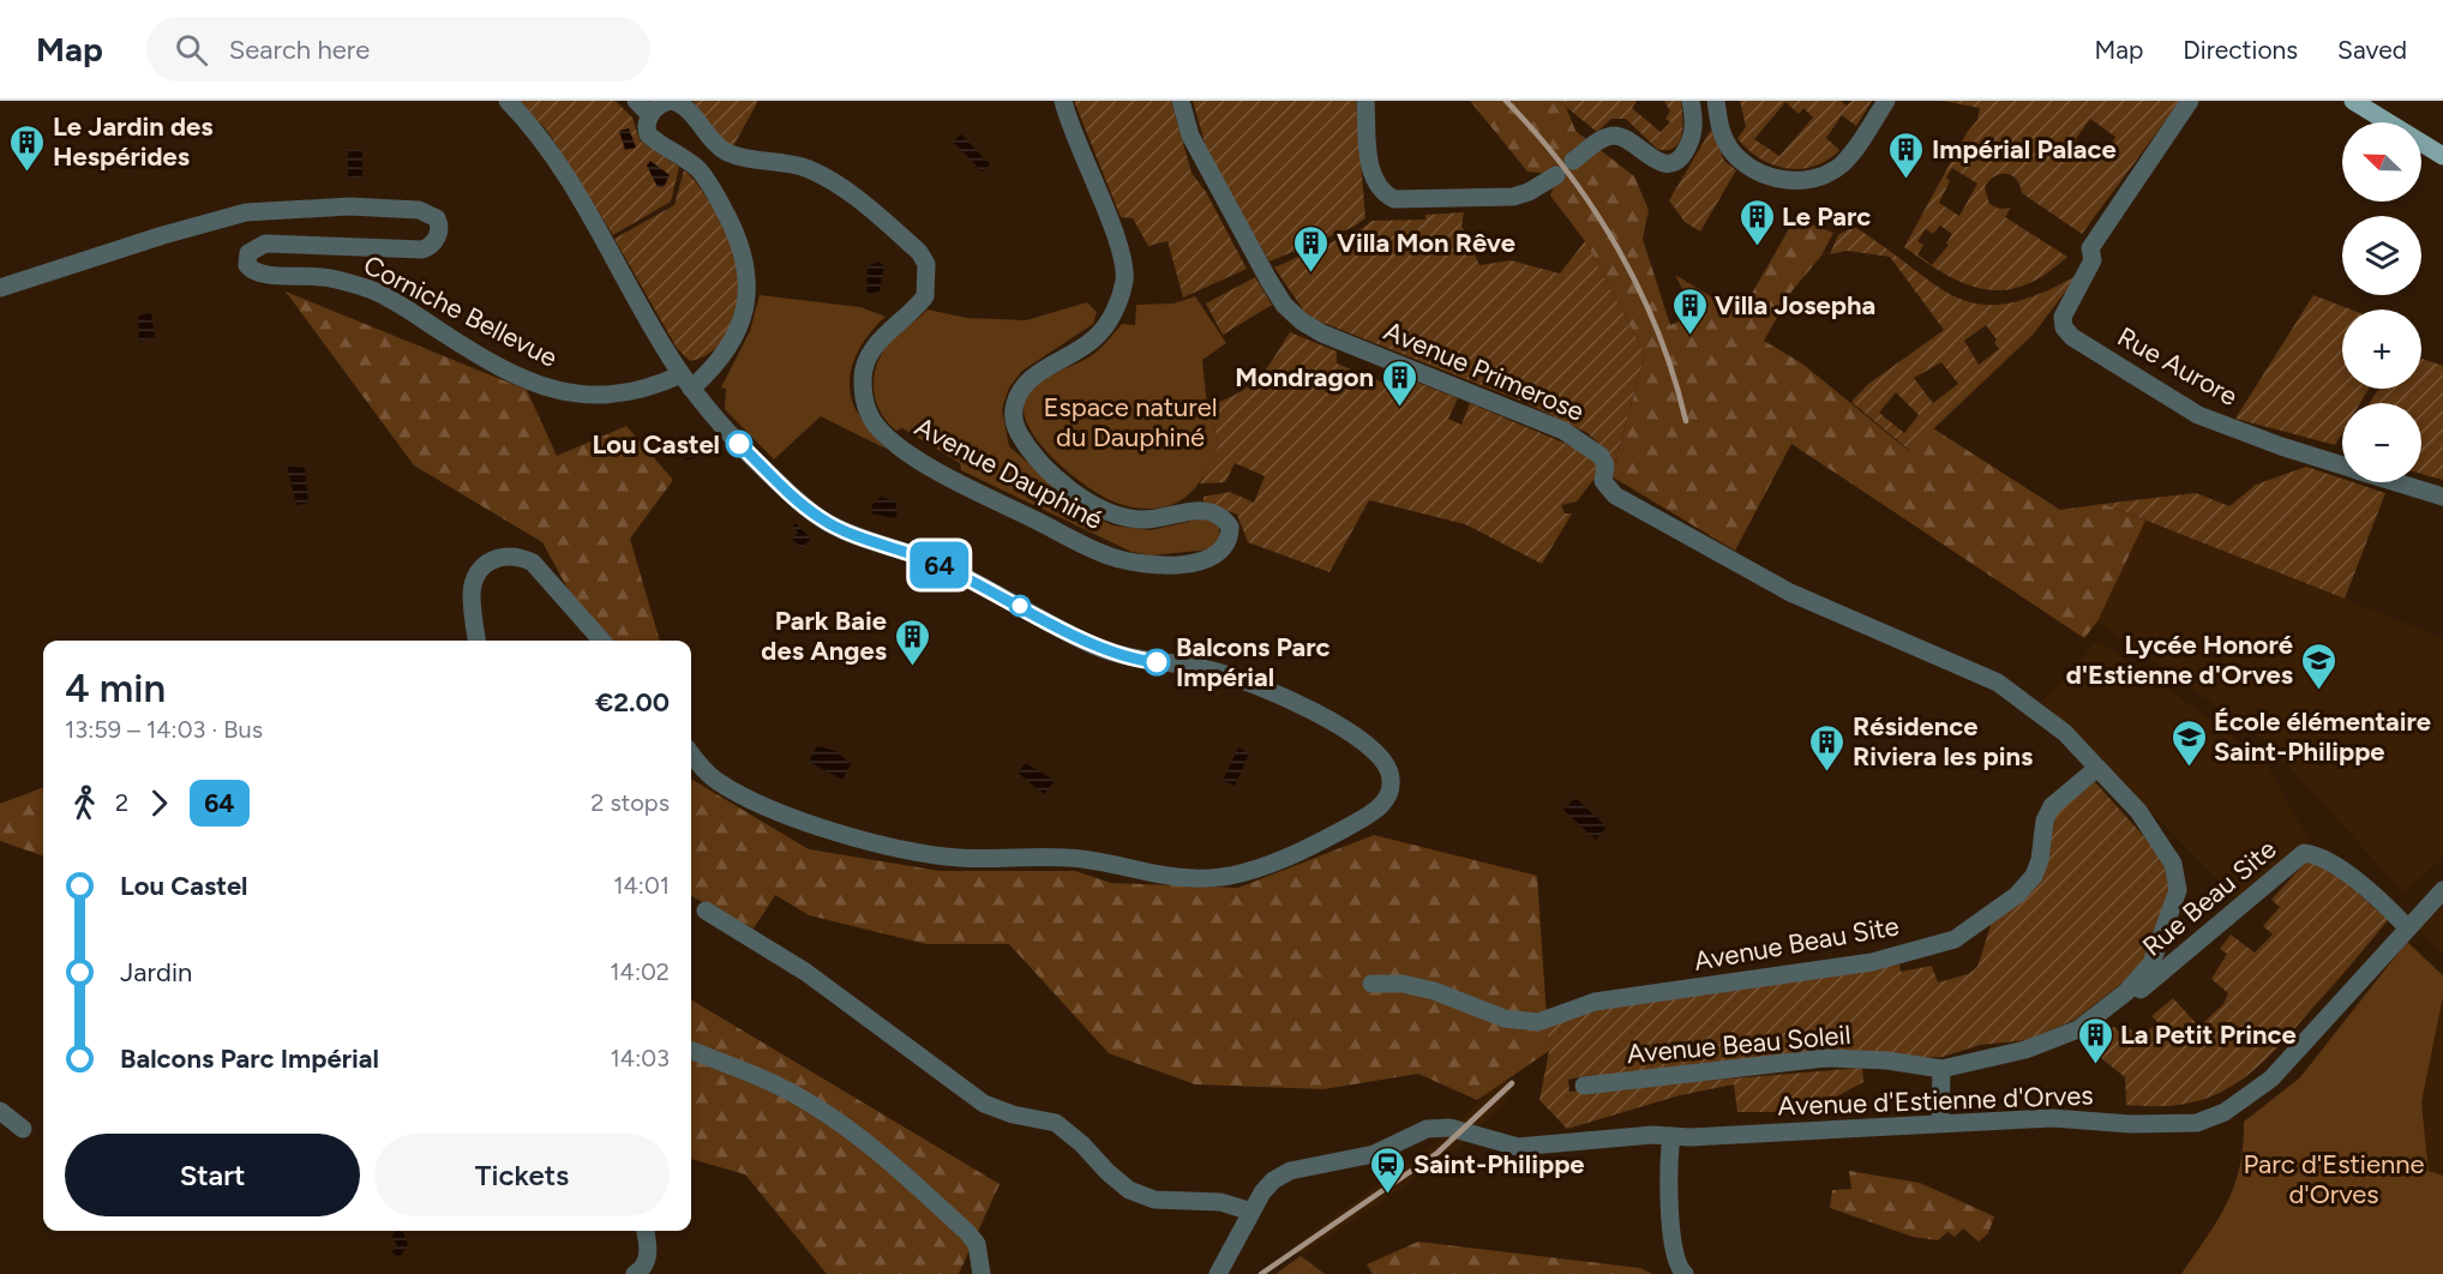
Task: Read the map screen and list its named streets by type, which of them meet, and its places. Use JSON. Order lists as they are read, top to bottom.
{
  "streets": {
    "street": [
      "Corniche Bellevue",
      "Rue Aurore",
      "Avenue Primerose",
      "Avenue Dauphiné",
      "Rue Beau Site",
      "Avenue Beau Site",
      "Avenue Beau Soleil",
      "Avenue d'Estienne d'Orves"
    ]
  },
  "crossings": [
    ["Avenue Primerose", "Avenue Beau Site"],
    ["Rue Beau Site", "Avenue d'Estienne d'Orves"]
  ],
  "parks": ["Espace naturel du Dauphiné", "Parc d'Estienne d'Orves"],
  "places": {
    "building": [
      "Le Jardin des Hespérides",
      "Impérial Palace",
      "Le Parc",
      "Villa Mon Rêve",
      "Villa Josepha",
      "Mondragon",
      "Park Baie des Anges",
      "Résidence Riviera les pins",
      "La Petit Prince"
    ],
    "other": ["Lou Castel", "Balcons Parc Impérial"],
    "school or university": ["Lycée Honoré d'Estienne d'Orves", "École élémentaire Saint-Philippe"],
    "station": ["Saint-Philippe"]
  },
  "lines": ["bus line 64"],
  "north": "top left",
  "page": {
    "header": "Map",
    "search": "Search here",
    "nav": ["Map", "Directions", "Saved"],
    "on_map": "64",
    "map_buttons": ["+", "−"],
    "heading": ["4 min", "13:59 – 14:03 · Bus", "€2.00"],
    "legs": ["2", "64", "2 stops"],
    "list": [
      {
        "name": "Lou Castel",
        "value": "14:01"
      },
      {
        "name": "Jardin",
        "value": "14:02"
      },
      {
        "name": "Balcons Parc Impérial",
        "value": "14:03"
      }
    ],
    "buttons": ["Start", "Tickets"]
  }
}
